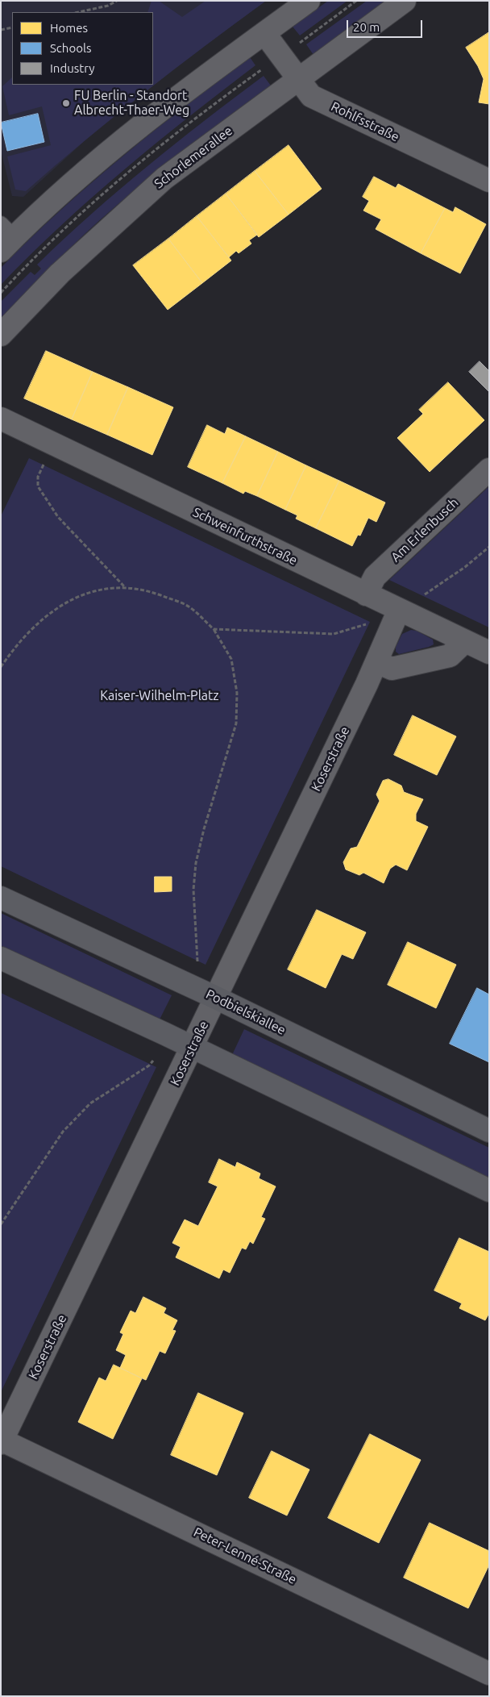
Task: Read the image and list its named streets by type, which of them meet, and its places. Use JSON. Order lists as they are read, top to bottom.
{
  "streets": {
    "street": [
      "Rohlfsstraße",
      "Schorlemerallee",
      "Am Erlenbusch",
      "Schweinfurthstraße",
      "Koserstraße",
      "Podbielskiallee",
      "Peter-Lenné-Straße"
    ]
  },
  "crossings": [
    ["Rohlfsstraße", "Schorlemerallee"],
    ["Am Erlenbusch", "Schweinfurthstraße"],
    ["Schweinfurthstraße", "Koserstraße"],
    ["Koserstraße", "Podbielskiallee"],
    ["Koserstraße", "Peter-Lenné-Straße"]
  ],
  "parks": ["Kaiser-Wilhelm-Platz"],
  "places": ["FU Berlin - Standort Albrecht-Thaer-Weg"],
  "legend": ["Homes", "Schools", "Industry"],
  "scale_bar": "20 m"
}
